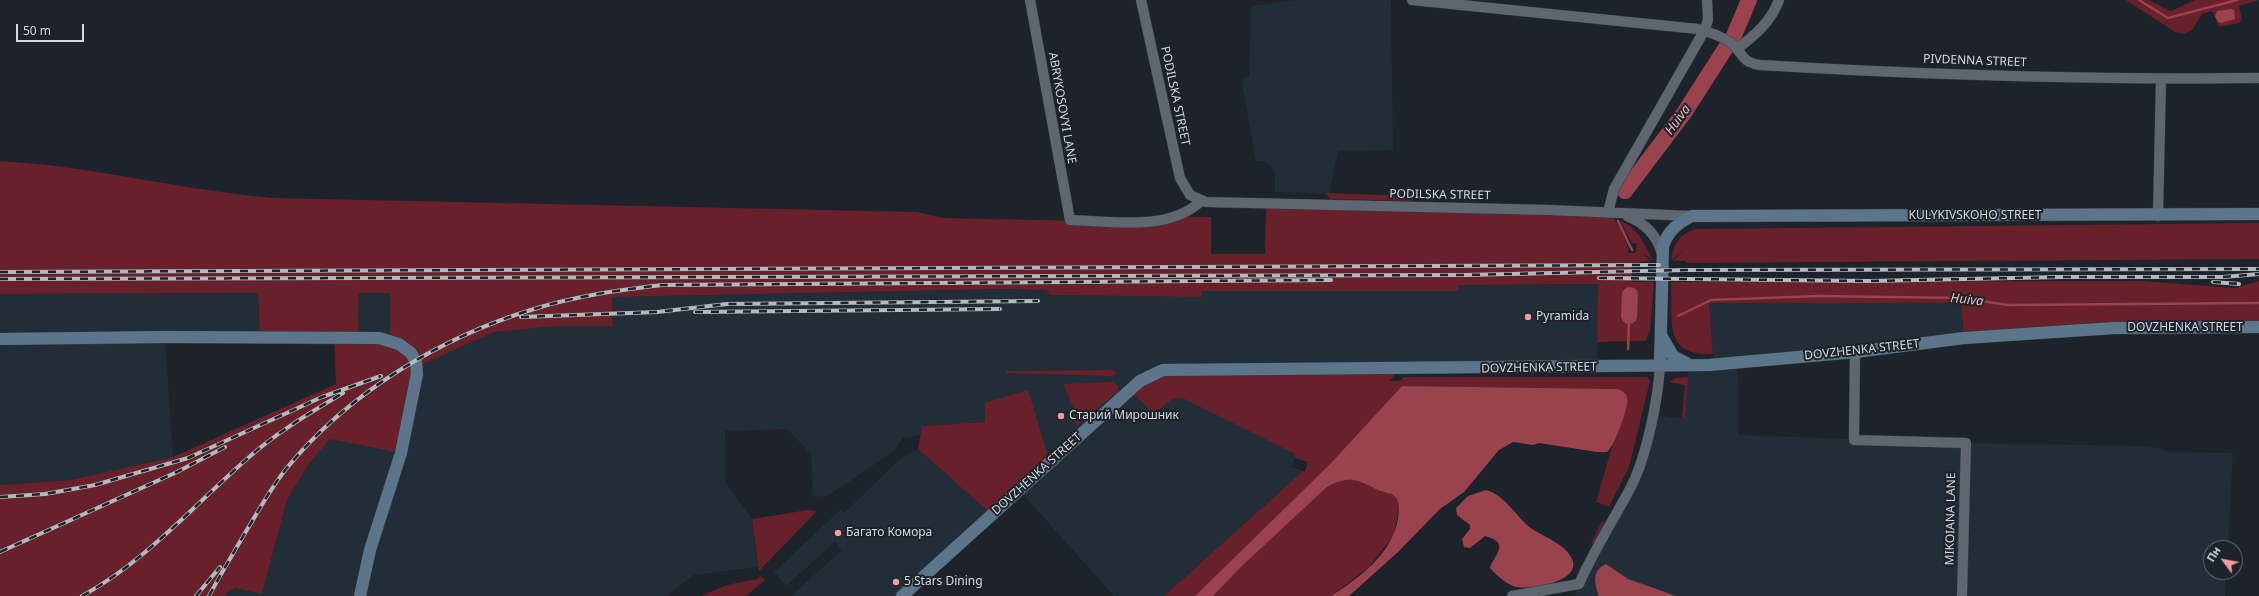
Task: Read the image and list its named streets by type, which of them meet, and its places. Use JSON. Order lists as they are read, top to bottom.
{
  "streets": {
    "street": [
      "PIVDENNA STREET",
      "PODILSKA STREET",
      "ABRYKOSOVYI LANE",
      "KULYKIVSKOHO STREET",
      "DOVZHENKA STREET",
      "MIKOIANA LANE"
    ]
  },
  "crossings": [
    ["PODILSKA STREET", "ABRYKOSOVYI LANE"],
    ["PODILSKA STREET", "KULYKIVSKOHO STREET"],
    ["DOVZHENKA STREET", "MIKOIANA LANE"]
  ],
  "water": ["Huiva"],
  "places": [
    "Pyramida",
    "Старий Мирошник",
    "Багато Комора",
    "5 Stars Dining"
  ],
  "scale_bar": "50 m",
  "north": "top left"
}
